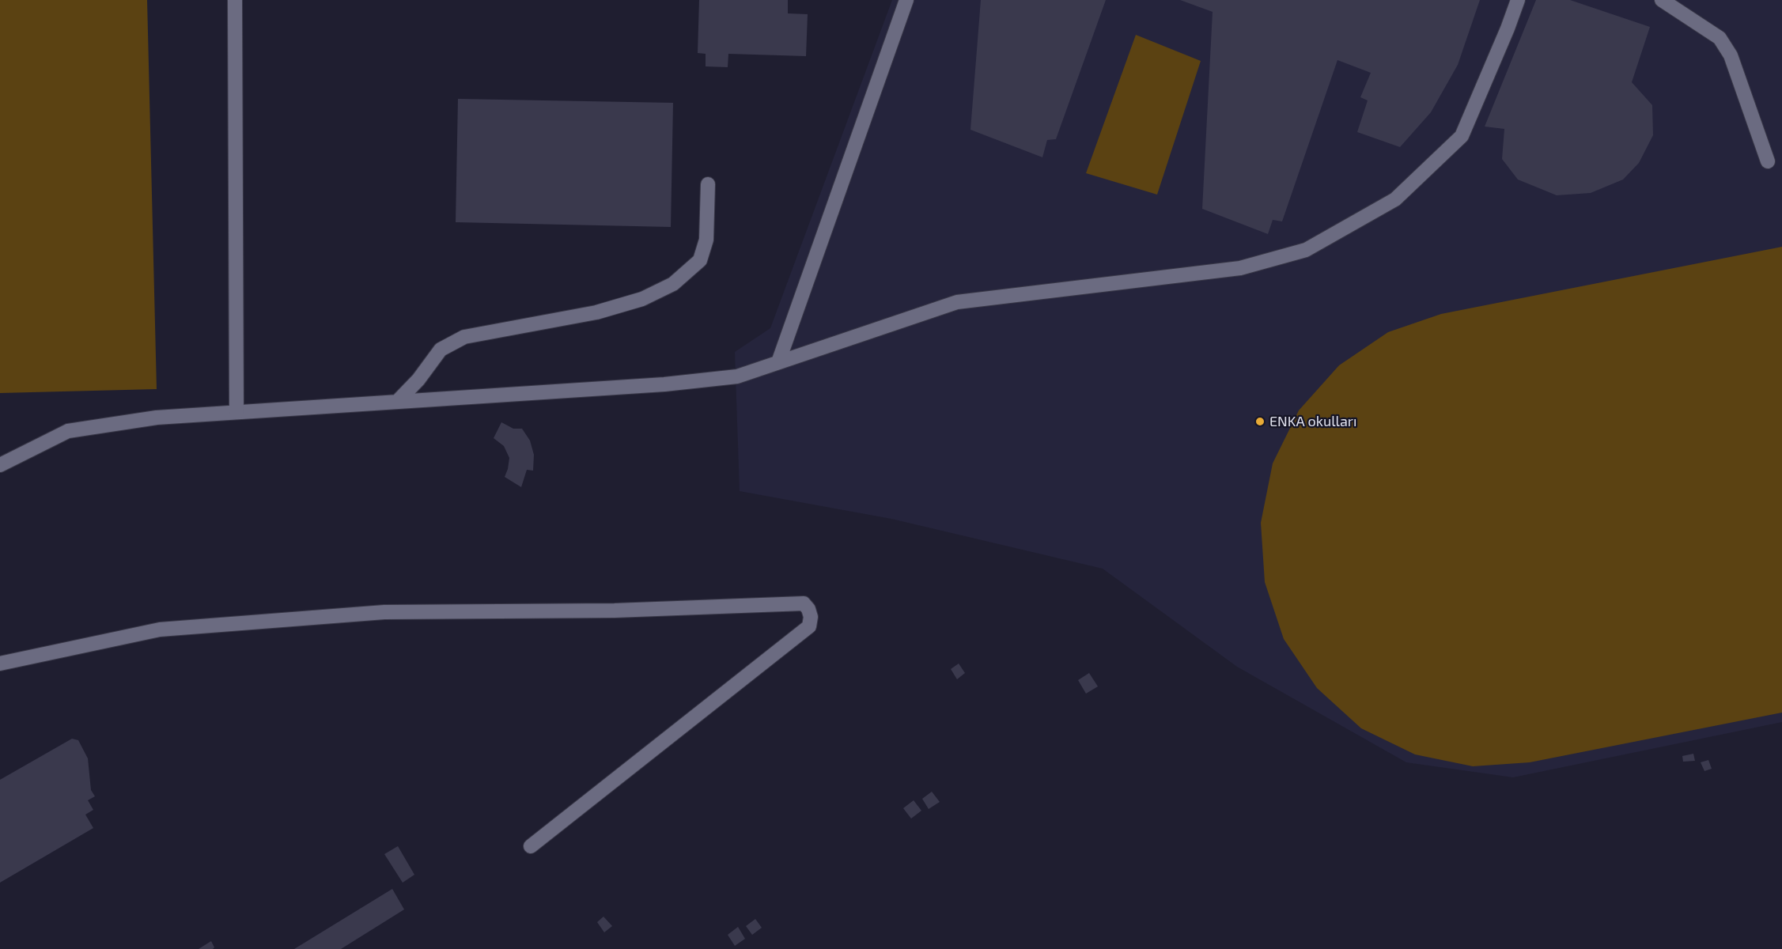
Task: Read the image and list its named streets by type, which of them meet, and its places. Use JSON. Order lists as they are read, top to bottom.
{
  "places": ["ENKA okulları"]
}
